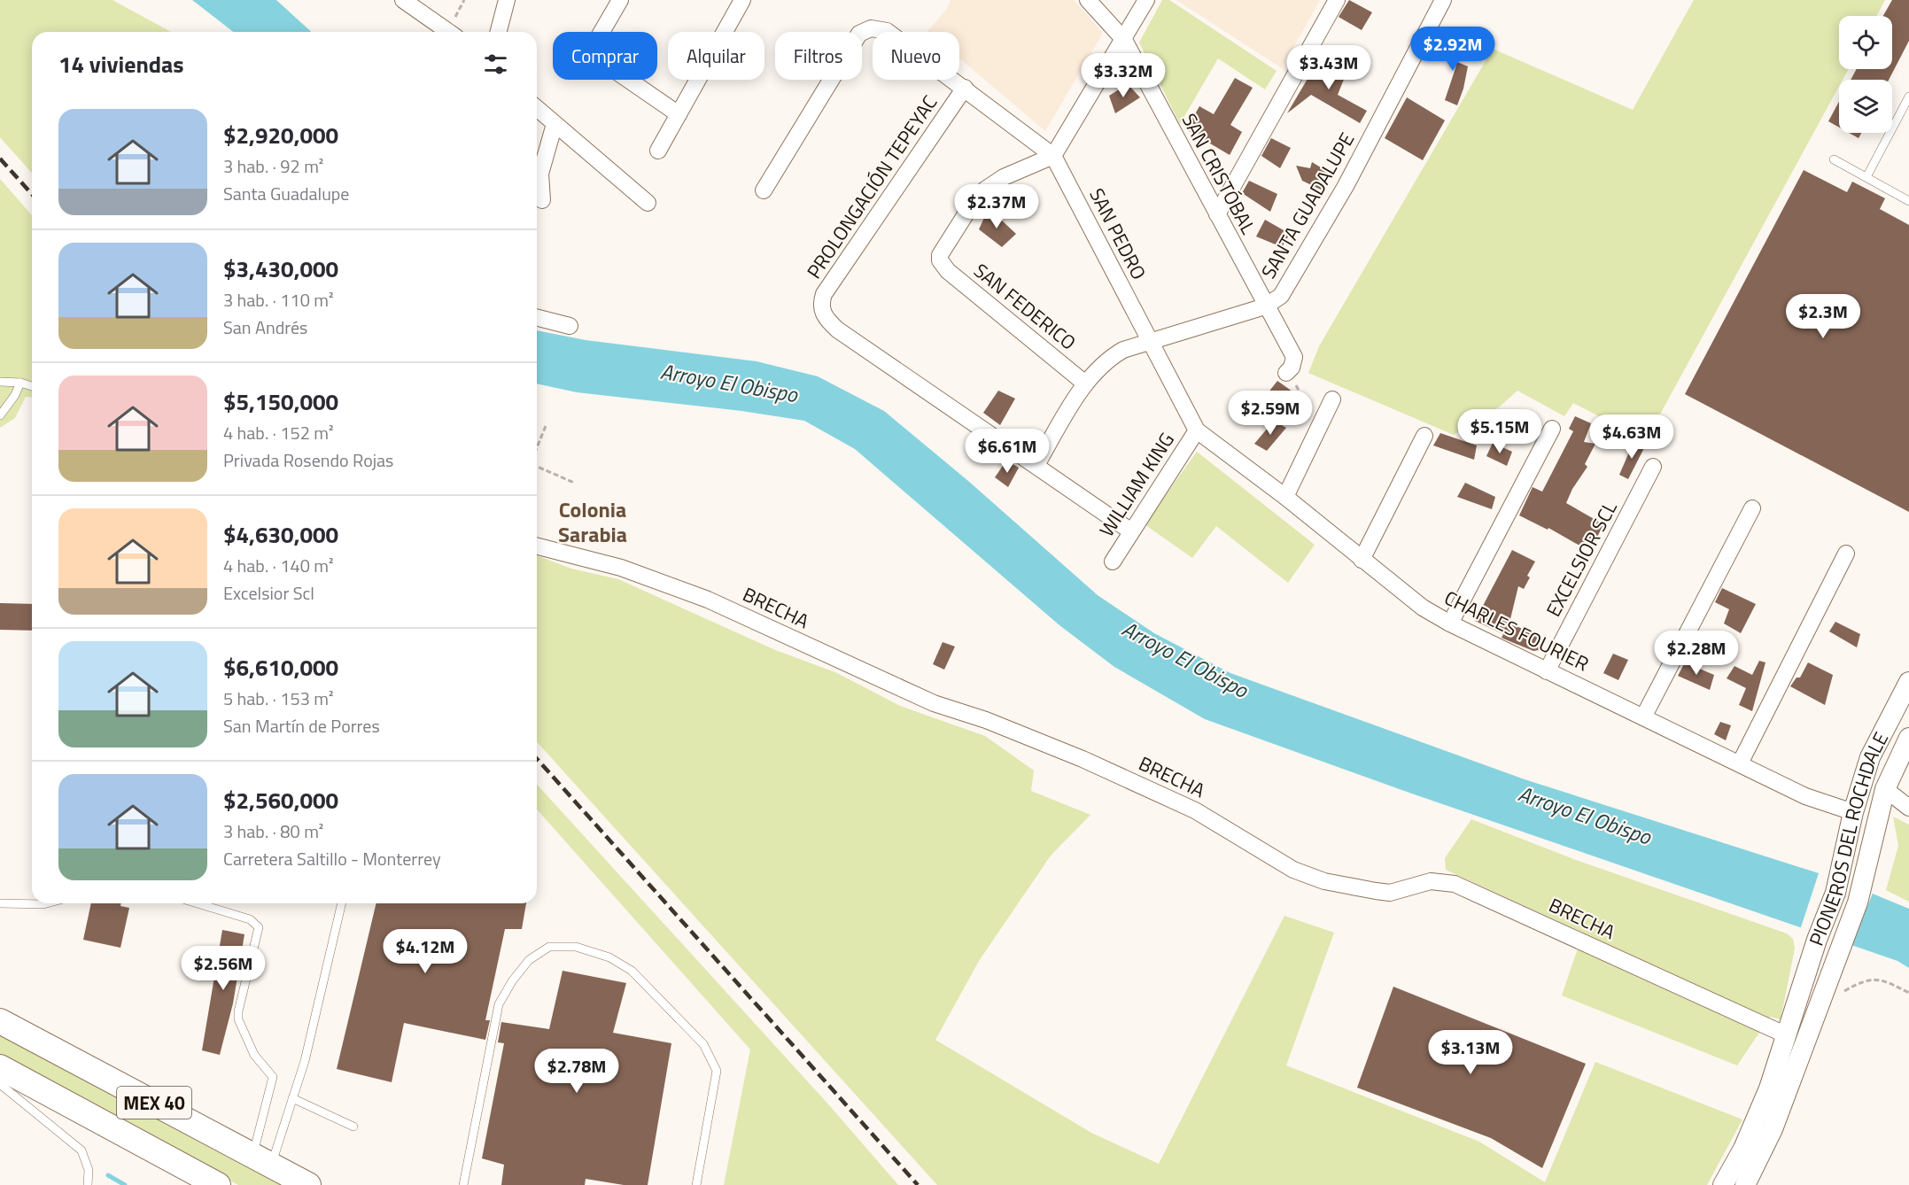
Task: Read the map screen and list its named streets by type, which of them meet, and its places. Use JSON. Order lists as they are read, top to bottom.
{
  "streets": {
    "main road": ["MEX 40"],
    "street": [
      "SAN CRISTÓBAL",
      "PROLONGACIÓN TEPEYAC",
      "SANTA GUADALUPE",
      "SAN PEDRO",
      "SAN FEDERICO",
      "WILLIAM KING",
      "EXCELSIOR SCL",
      "BRECHA",
      "CHARLES FOURIER",
      "PIONEROS DEL ROCHDALE"
    ]
  },
  "crossings": [
    ["SAN CRISTÓBAL", "SANTA GUADALUPE"],
    ["PROLONGACIÓN TEPEYAC", "SANTA GUADALUPE"],
    ["PROLONGACIÓN TEPEYAC", "SAN PEDRO"],
    ["SANTA GUADALUPE", "SAN PEDRO"],
    ["SANTA GUADALUPE", "SAN FEDERICO"],
    ["SAN PEDRO", "SAN FEDERICO"],
    ["SAN PEDRO", "WILLIAM KING"],
    ["SAN PEDRO", "CHARLES FOURIER"],
    ["WILLIAM KING", "CHARLES FOURIER"],
    ["EXCELSIOR SCL", "CHARLES FOURIER"],
    ["BRECHA", "PIONEROS DEL ROCHDALE"],
    ["CHARLES FOURIER", "PIONEROS DEL ROCHDALE"]
  ],
  "districts": ["Colonia Sarabia"],
  "water": ["Arroyo El Obispo"],
  "page": {
    "price": [
      "$2.92M",
      "$3.43M",
      "$3.32M",
      "$2.37M",
      "$2.3M",
      "$2.59M",
      "$5.15M",
      "$4.63M",
      "$6.61M",
      "$2.28M",
      "$4.12M",
      "$2.56M",
      "$3.13M",
      "$2.78M"
    ],
    "chip": [
      "Comprar",
      "Alquilar",
      "Filtros",
      "Nuevo"
    ],
    "heading": "14 viviendas",
    "list": [
      {
        "name": "$2,920,000",
        "note": "3 hab. · 92 m² · Santa Guadalupe"
      },
      {
        "name": "$3,430,000",
        "note": "3 hab. · 110 m² · San Andrés"
      },
      {
        "name": "$5,150,000",
        "note": "4 hab. · 152 m² · Privada Rosendo Rojas"
      },
      {
        "name": "$4,630,000",
        "note": "4 hab. · 140 m² · Excelsior Scl"
      },
      {
        "name": "$6,610,000",
        "note": "5 hab. · 153 m² · San Martín de Porres"
      },
      {
        "name": "$2,560,000",
        "note": "3 hab. · 80 m² · Carretera Saltillo - Monterrey"
      }
    ]
  }
}
